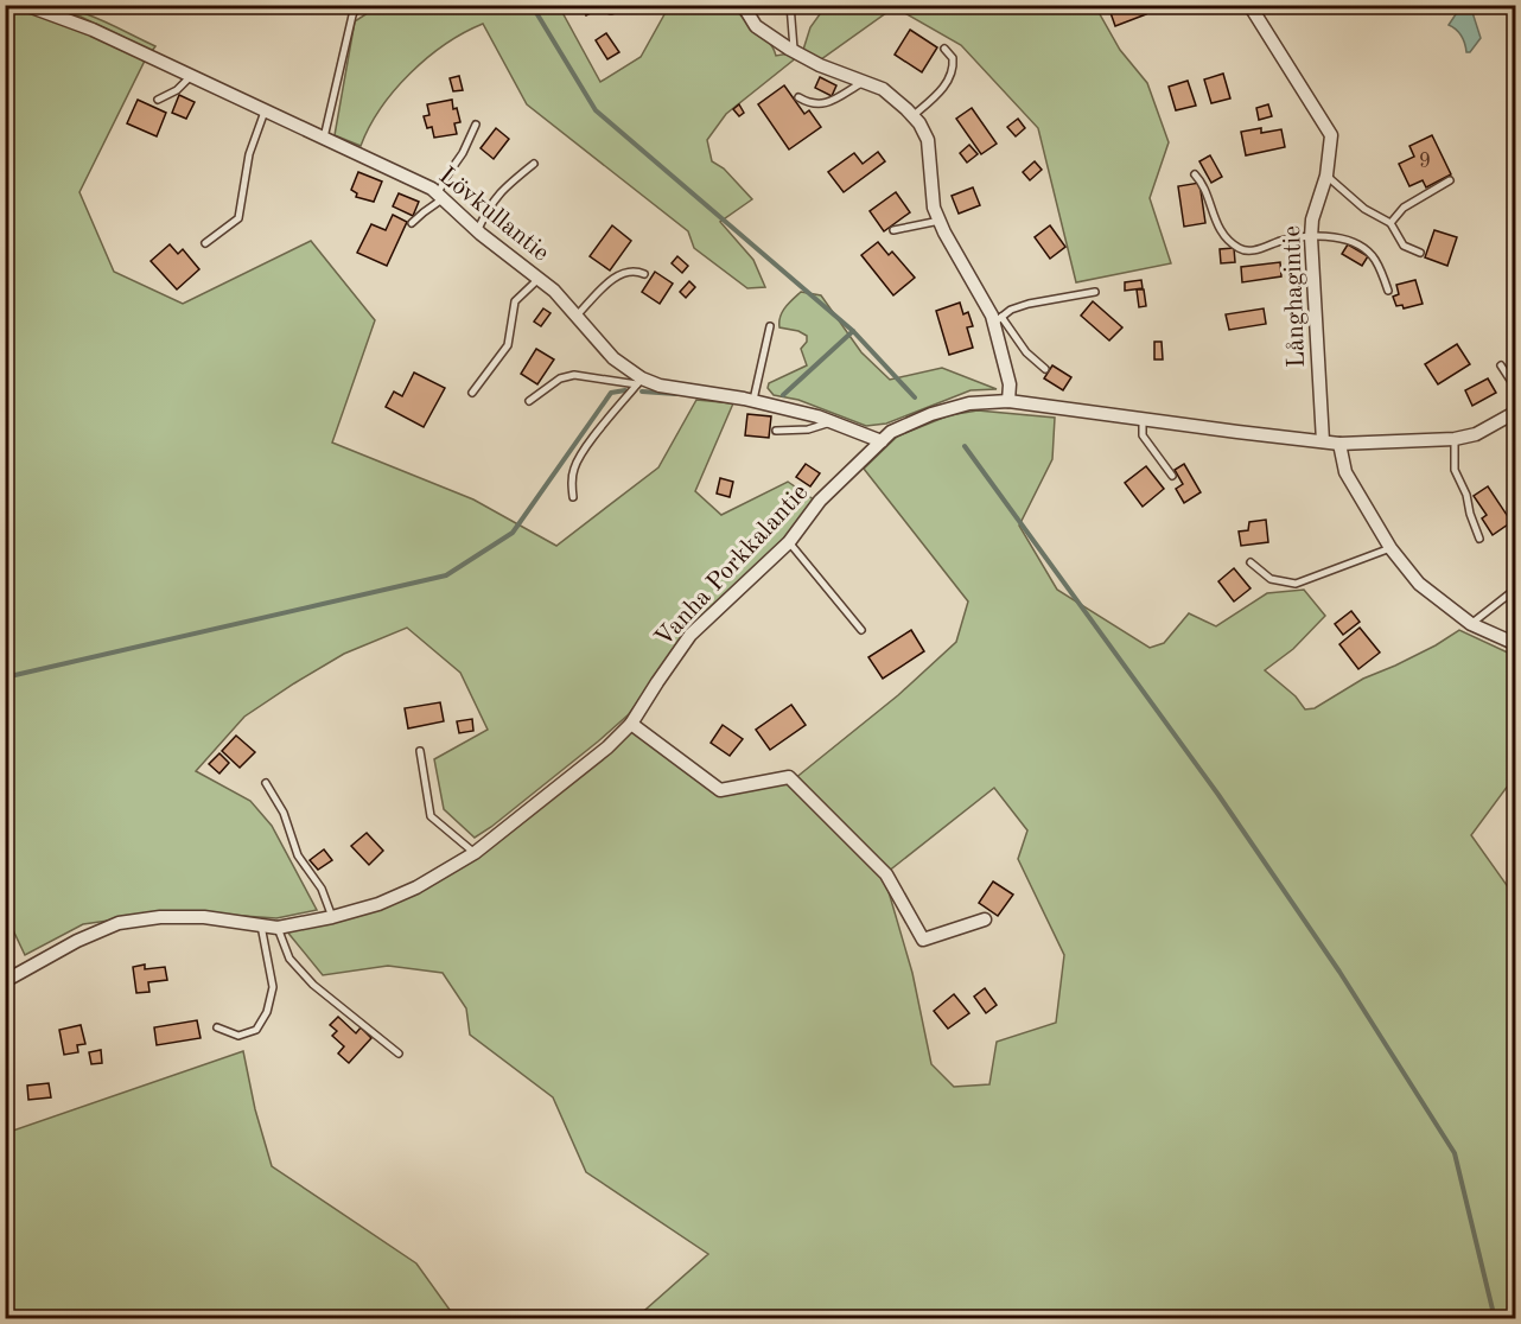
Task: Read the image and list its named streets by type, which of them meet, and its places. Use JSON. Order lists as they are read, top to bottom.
{
  "streets": {
    "street": ["Lövkullantie", "Långhagintie", "Vanha Porkkalantie"]
  },
  "crossings": [
    ["Lövkullantie", "Vanha Porkkalantie"],
    ["Långhagintie", "Vanha Porkkalantie"]
  ],
  "house_numbers": ["9"]
}
